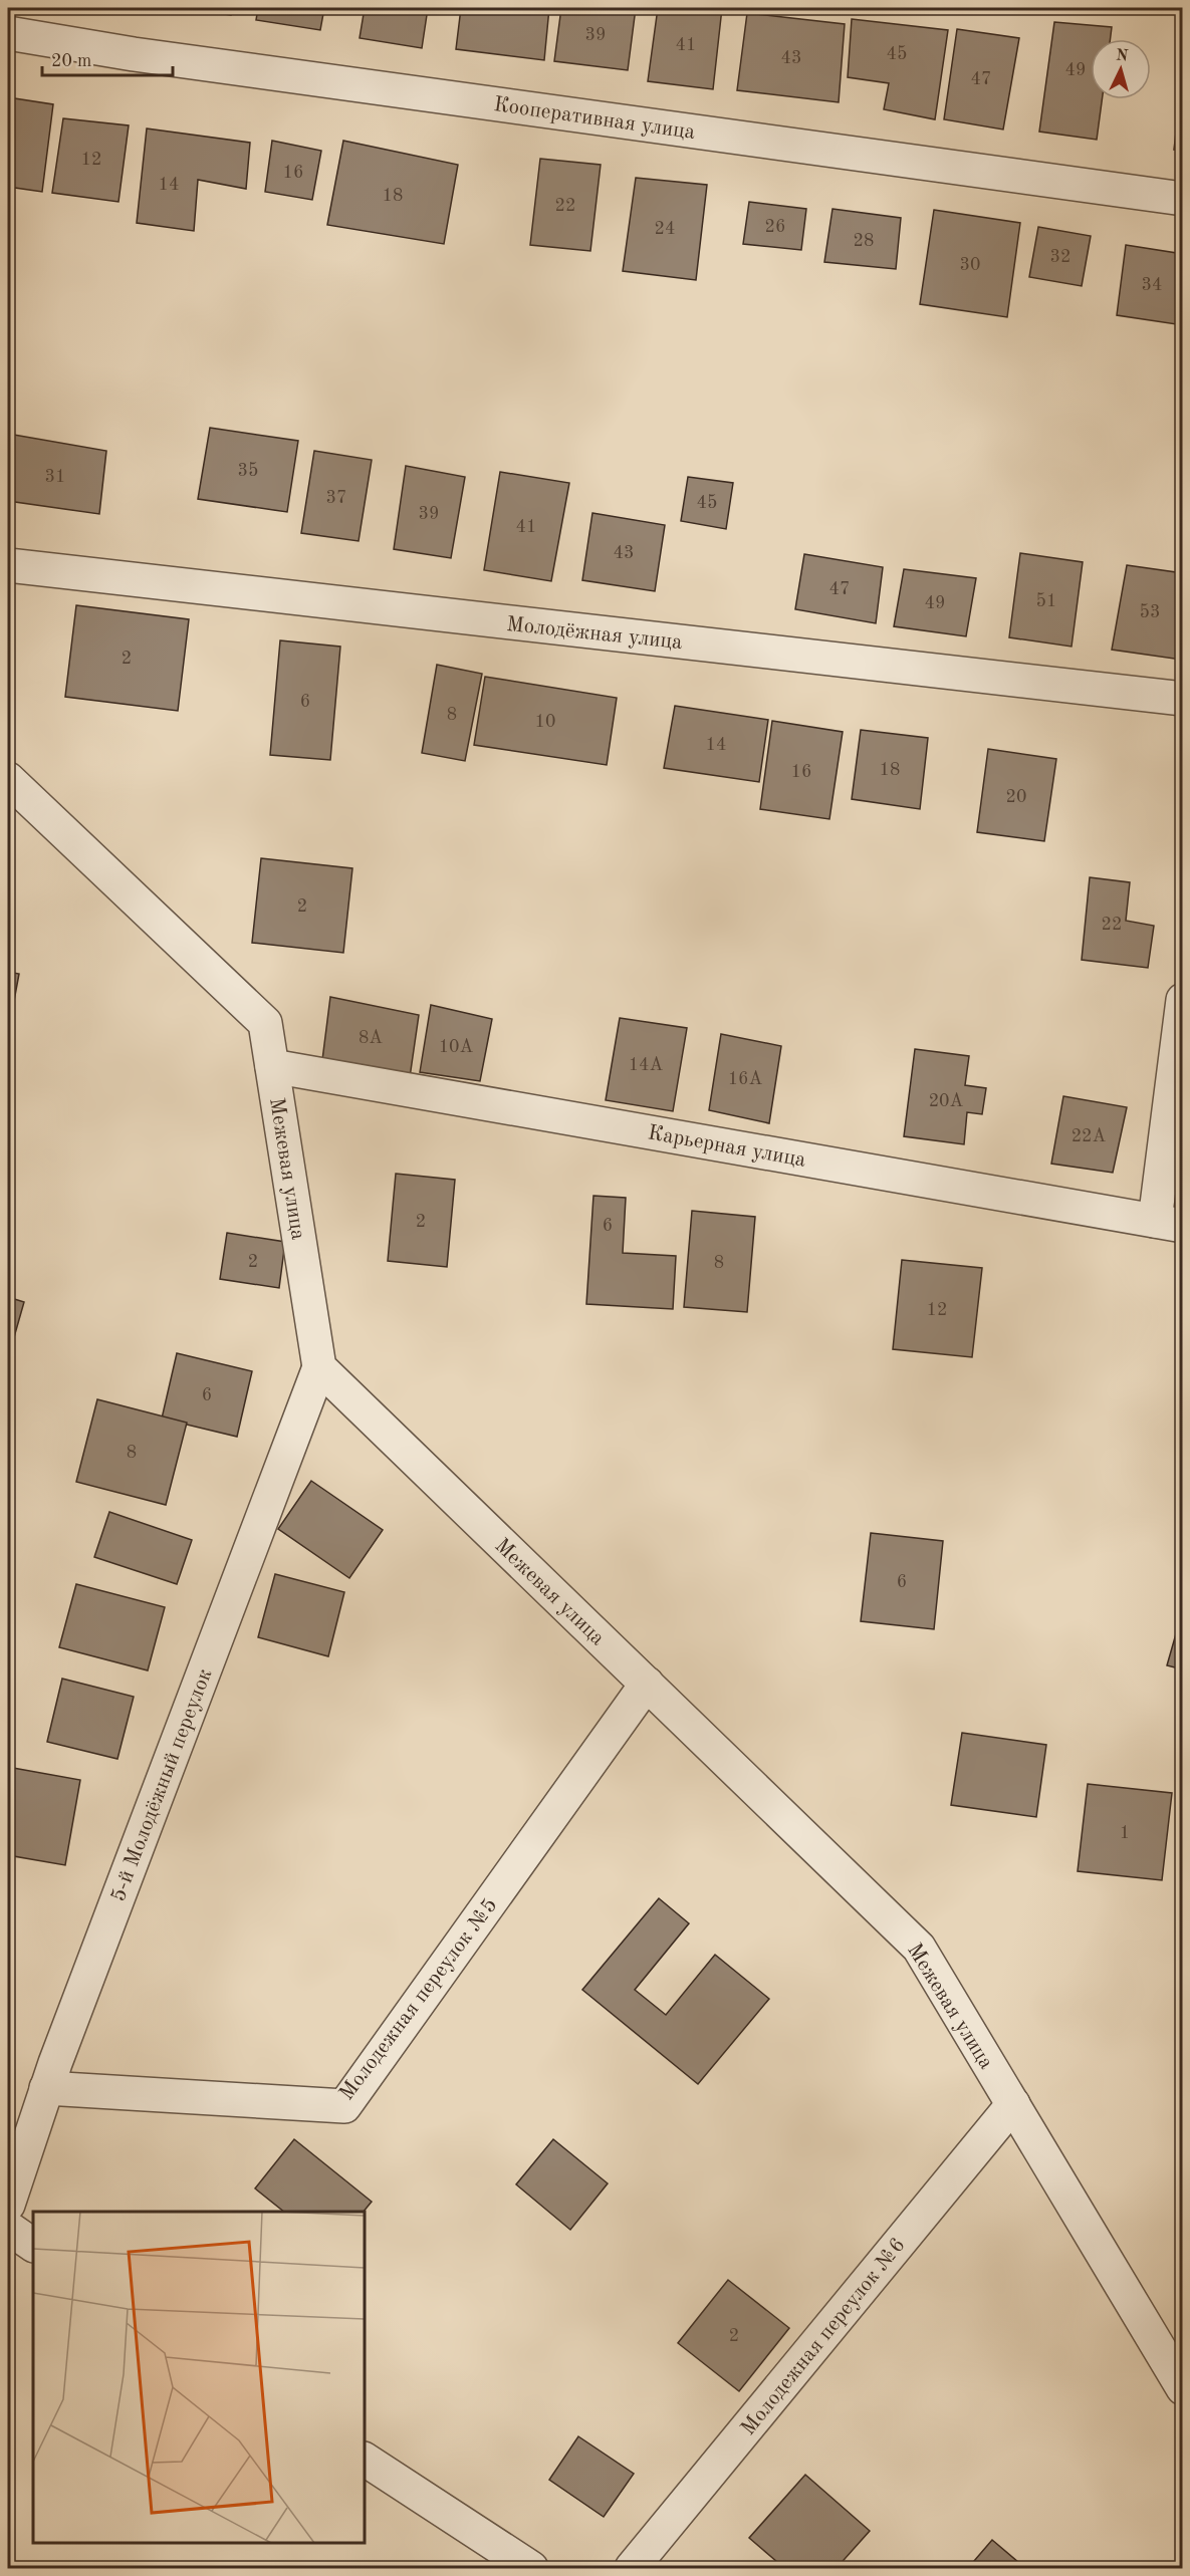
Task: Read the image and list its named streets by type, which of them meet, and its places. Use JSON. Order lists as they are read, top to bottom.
{
  "streets": {
    "street": [
      "Кооперативная улица",
      "Молодёжная улица",
      "Карьерная улица",
      "Межевая улица",
      "5-й Молодёжный переулок",
      "Молодежная переулок №5",
      "Молодежная переулок №6"
    ]
  },
  "crossings": [
    ["Карьерная улица", "Межевая улица"],
    ["Межевая улица", "5-й Молодёжный переулок"],
    ["Межевая улица", "Молодежная переулок №5"],
    ["Межевая улица", "Молодежная переулок №6"],
    ["5-й Молодёжный переулок", "Молодежная переулок №5"]
  ],
  "house_numbers": [
    "39",
    "41",
    "45",
    "43",
    "49",
    "47",
    "12",
    "16",
    "14",
    "18",
    "22",
    "26",
    "24",
    "28",
    "32",
    "30",
    "34",
    "35",
    "31",
    "37",
    "45",
    "39",
    "41",
    "43",
    "47",
    "51",
    "49",
    "53",
    "2",
    "6",
    "8",
    "10",
    "14",
    "18",
    "16",
    "20",
    "2",
    "22",
    "8А",
    "10А",
    "14А",
    "16А",
    "20А",
    "22А",
    "2",
    "6",
    "2",
    "8",
    "12",
    "6",
    "8",
    "6",
    "1",
    "2"
  ],
  "scale_bar": "20 m",
  "north": "top"
}
